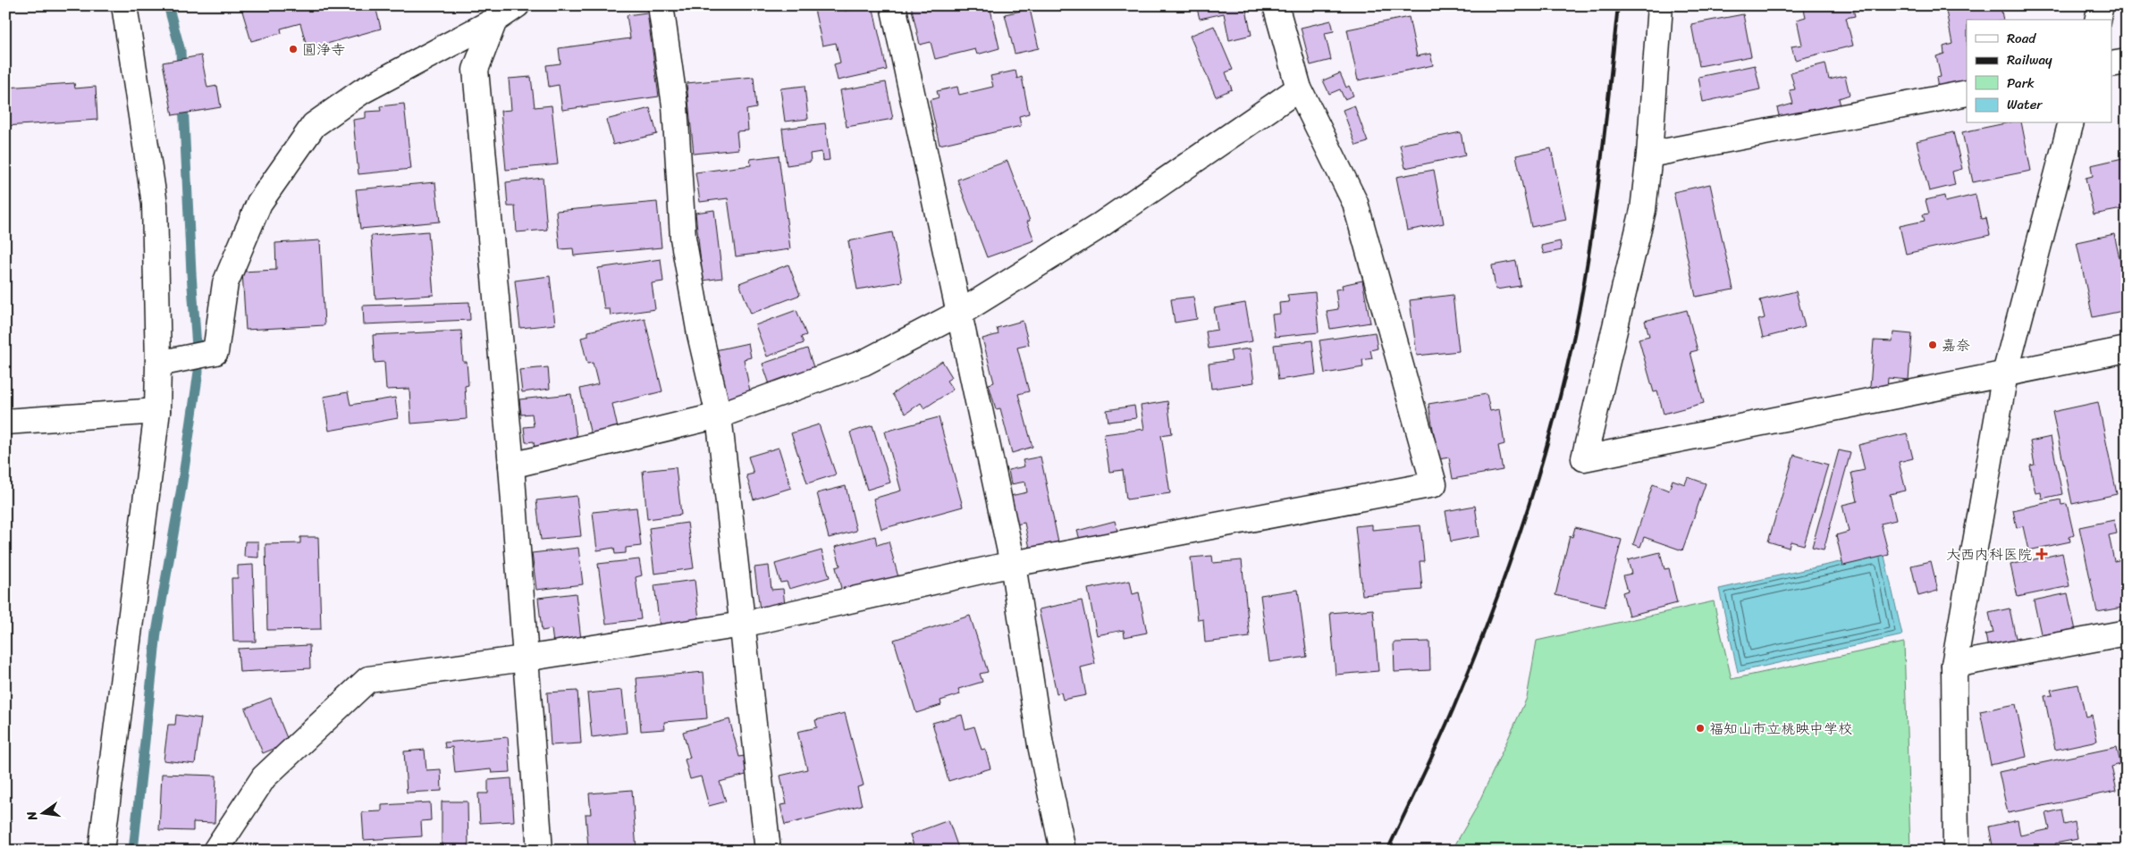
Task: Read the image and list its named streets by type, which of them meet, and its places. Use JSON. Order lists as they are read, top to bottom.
{
  "places": {
    "other": ["圓浄寺", "嘉奈", "福知山市立桃映中学校"],
    "health": ["大西内科医院"]
  },
  "legend": [
    "Road",
    "Railway",
    "Park",
    "Water"
  ],
  "north": "left"
}
